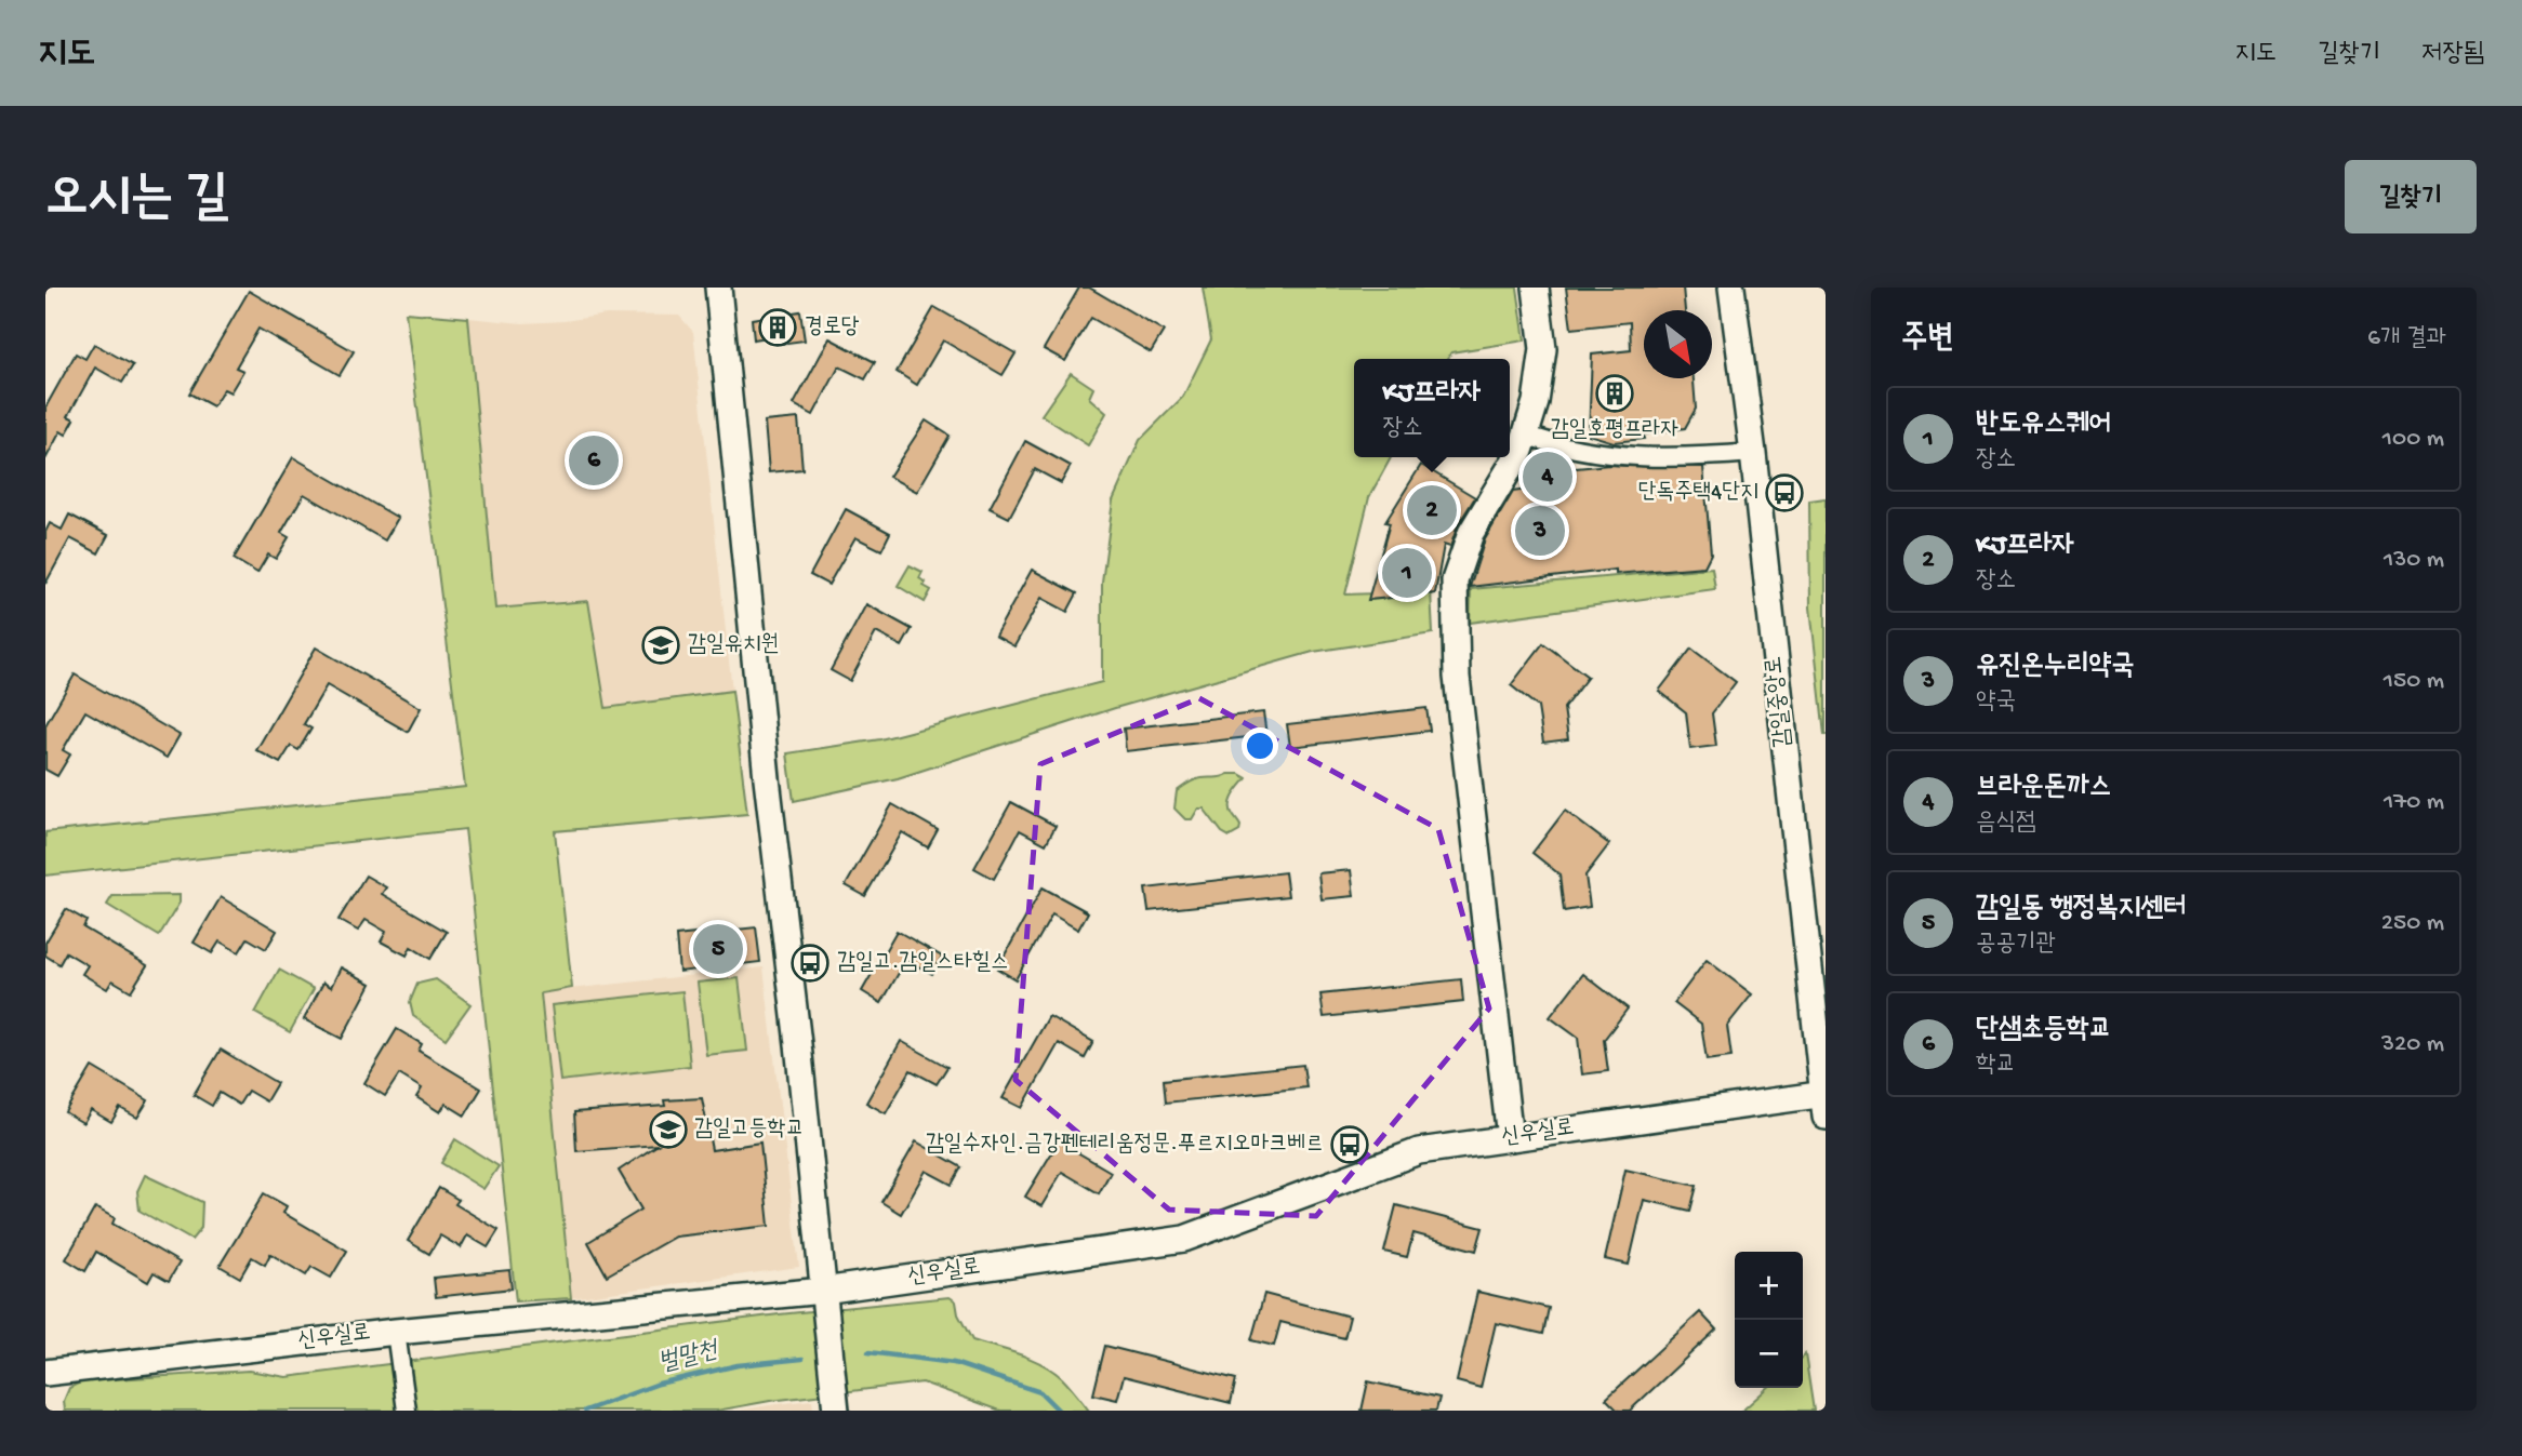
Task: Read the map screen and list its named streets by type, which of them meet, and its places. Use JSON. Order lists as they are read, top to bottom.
{
  "streets": {
    "street": ["감일중앙로", "신우실로"]
  },
  "crossings": [
    ["감일중앙로", "신우실로"]
  ],
  "water": ["벌말천"],
  "places": {
    "building": ["경로당", "감일호평프라자"],
    "bus stop": ["단독주택4단지", "감일고.감일스타힐스", "감일수자인.금강펜테리움정문.푸르지오마크베르"],
    "school or university": ["감일유치원", "감일고등학교"]
  },
  "north": "bottom right",
  "page": {
    "header": "지도",
    "nav": ["지도", "길찾기", "저장됨"],
    "buttons": "길찾기",
    "title": "오시는 길",
    "heading": ["주변", "6개 결과"],
    "popup": ["KJ프라자", "장소"],
    "list": [
      {
        "mark": "1",
        "name": "반도유스퀘어",
        "note": "장소",
        "value": "100 m"
      },
      {
        "mark": "2",
        "name": "KJ프라자",
        "note": "장소",
        "value": "130 m"
      },
      {
        "mark": "3",
        "name": "유진온누리약국",
        "note": "약국",
        "value": "150 m"
      },
      {
        "mark": "4",
        "name": "브라운돈까스",
        "note": "음식점",
        "value": "170 m"
      },
      {
        "mark": "5",
        "name": "감일동 행정복지센터",
        "note": "공공기관",
        "value": "250 m"
      },
      {
        "mark": "6",
        "name": "단샘초등학교",
        "note": "학교",
        "value": "320 m"
      }
    ],
    "pins": [
      "6",
      "4",
      "2",
      "3",
      "1",
      "5"
    ],
    "map_buttons": ["+", "−"]
  }
}
